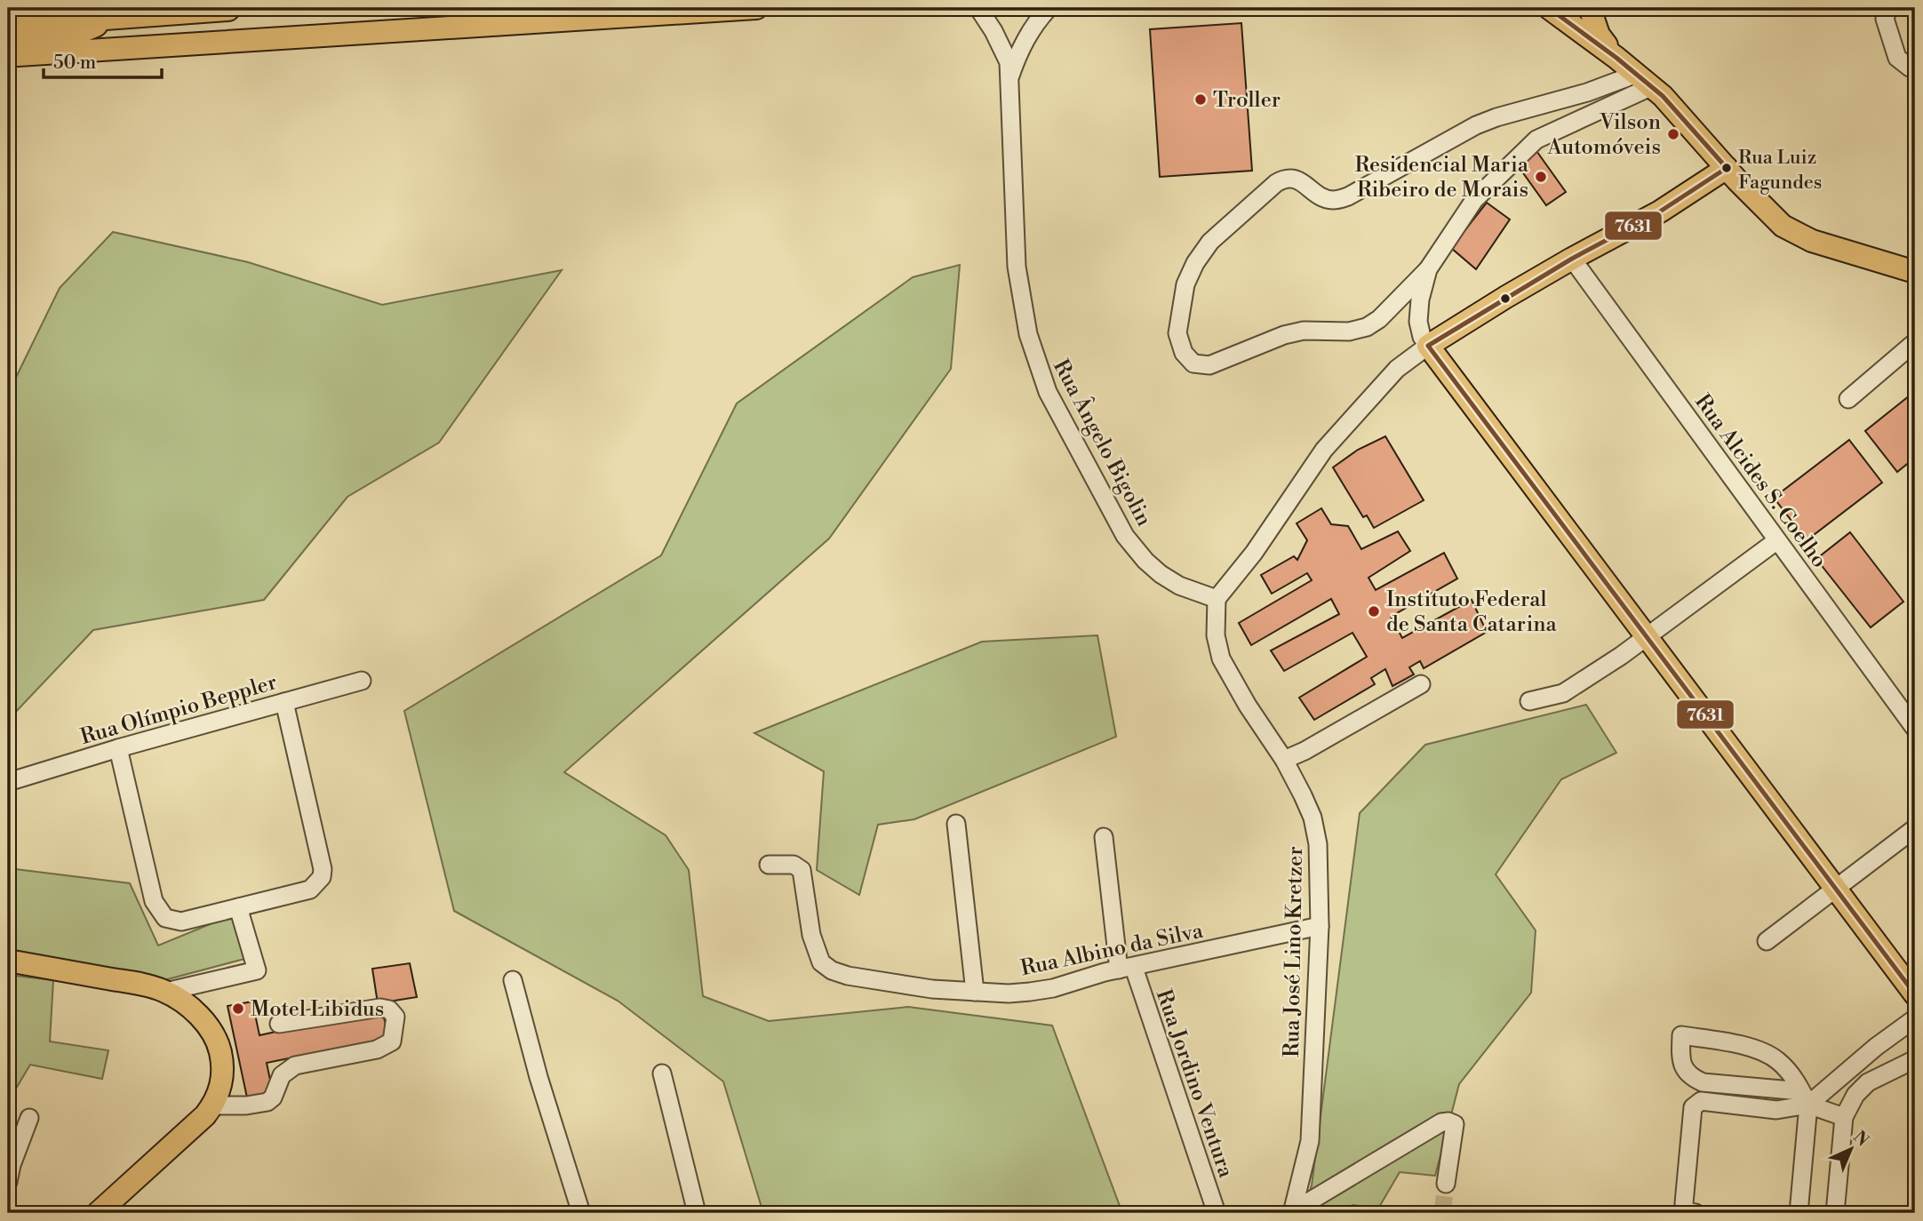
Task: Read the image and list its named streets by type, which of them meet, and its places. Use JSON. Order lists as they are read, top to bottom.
{
  "streets": {
    "street": [
      "Rua Ângelo Bigolin",
      "Rua Alcides S. Coelho",
      "Rua Olímpio Beppler",
      "Rua Albino da Silva",
      "Rua José Lino Kretzer",
      "Rua Jordino Ventura"
    ]
  },
  "crossings": [
    ["Rua Ângelo Bigolin", "Rua José Lino Kretzer"],
    ["Rua Albino da Silva", "Rua José Lino Kretzer"],
    ["Rua Albino da Silva", "Rua Jordino Ventura"]
  ],
  "places": [
    "Troller",
    "Vilson Automóveis",
    "Rua Luiz Fagundes",
    "Residencial Maria Ribeiro de Morais",
    "Instituto Federal de Santa Catarina",
    "Motel Libidus"
  ],
  "lines": ["transit line 7631"],
  "scale_bar": "50 m",
  "north": "top right"
}
